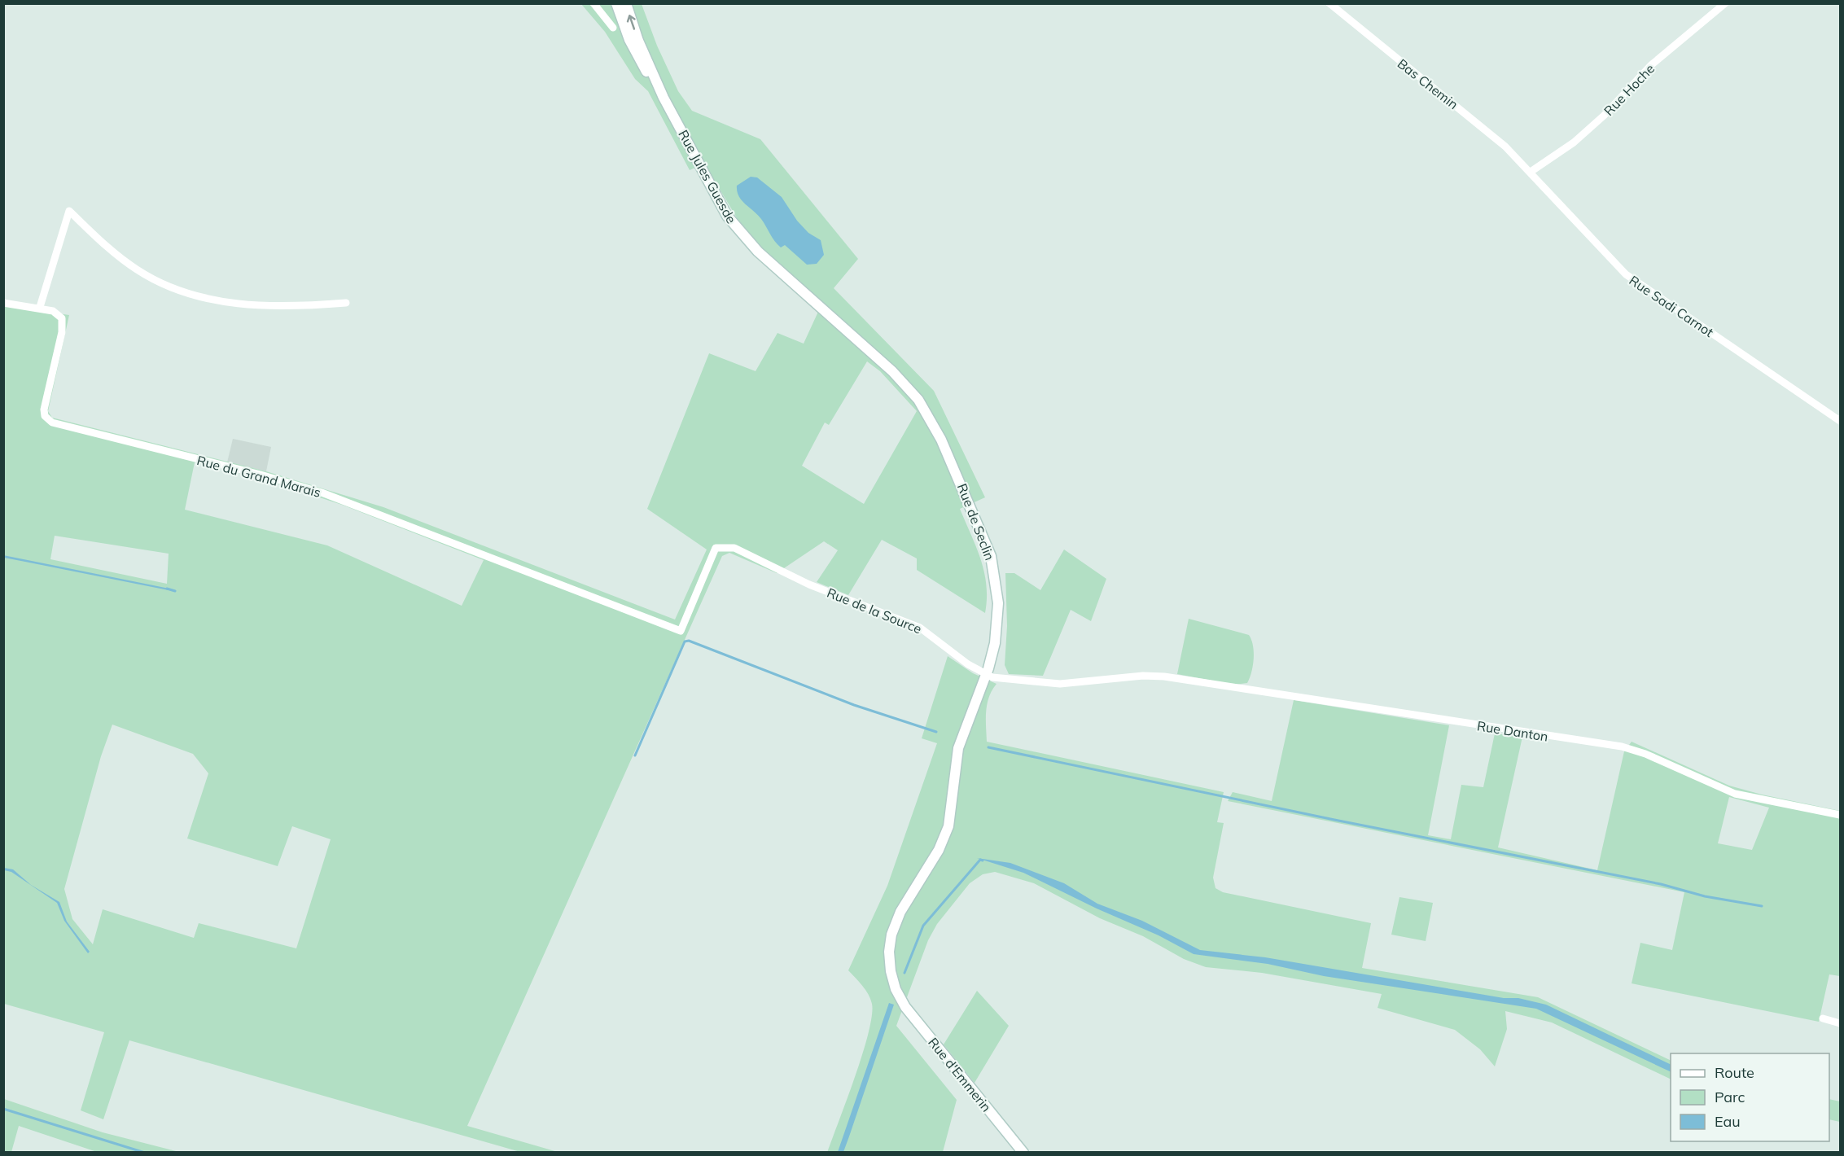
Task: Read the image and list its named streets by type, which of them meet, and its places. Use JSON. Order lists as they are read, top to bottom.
{
  "streets": {
    "main road": ["Rue Jules Guesde", "Rue de Seclin", "Rue d'Emmerin"],
    "street": [
      "Bas Chemin",
      "Rue Hoche",
      "Rue Sadi Carnot",
      "Rue du Grand Marais",
      "Rue de la Source",
      "Rue Danton"
    ]
  },
  "crossings": [
    ["Bas Chemin", "Rue Hoche"],
    ["Bas Chemin", "Rue Sadi Carnot"],
    ["Rue Hoche", "Rue Sadi Carnot"],
    ["Rue Jules Guesde", "Rue de Seclin"],
    ["Rue du Grand Marais", "Rue de la Source"],
    ["Rue de Seclin", "Rue de la Source"],
    ["Rue de Seclin", "Rue d'Emmerin"],
    ["Rue de la Source", "Rue Danton"]
  ],
  "legend": ["Route", "Parc", "Eau"]
}
